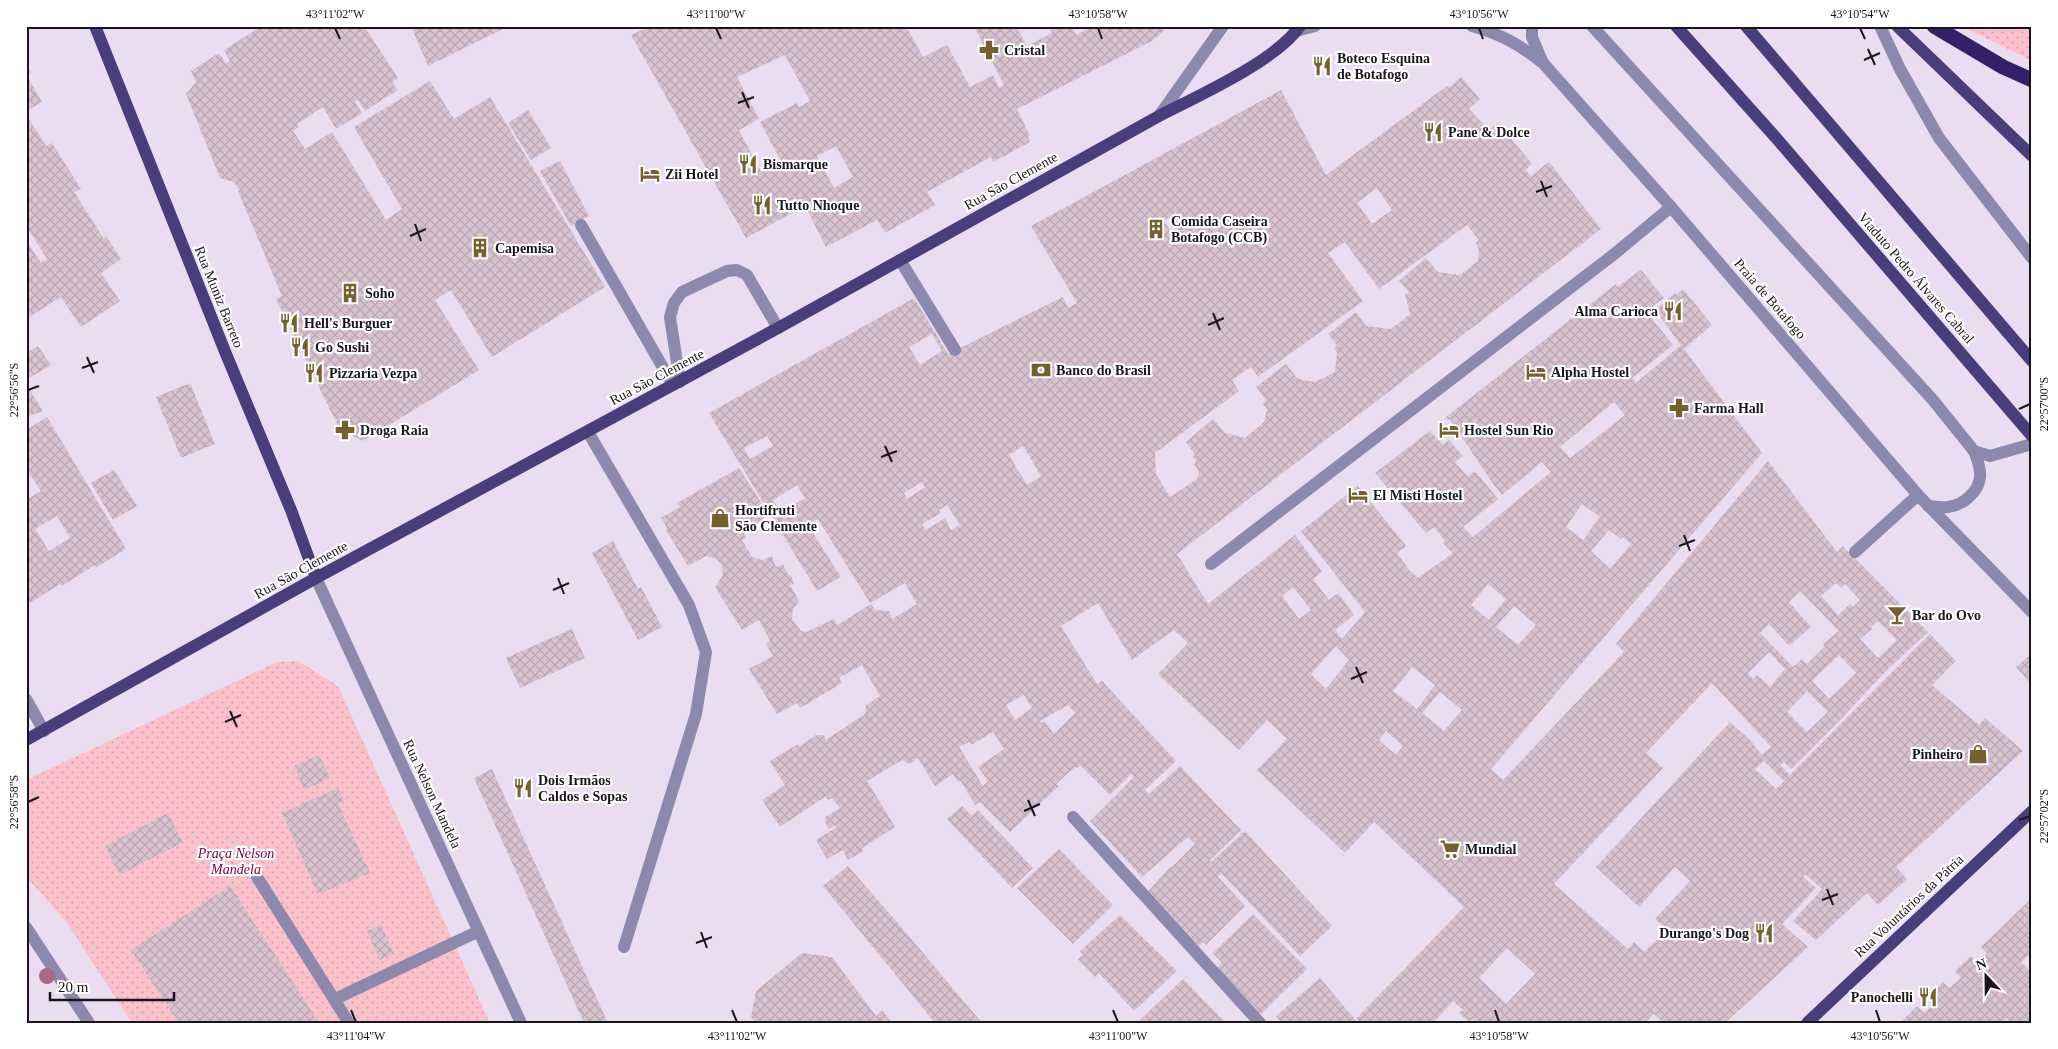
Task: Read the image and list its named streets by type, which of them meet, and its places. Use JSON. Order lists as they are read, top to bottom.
{
  "streets": {
    "main road": [
      "Rua São Clemente",
      "Viaduto Pedro Álvares Cabral",
      "Rua Muniz Barreto",
      "Rua Voluntários da Pátria"
    ],
    "street": ["Praia de Botafogo", "Rua Nelson Mandela"]
  },
  "crossings": [
    ["Rua São Clemente", "Rua Muniz Barreto"],
    ["Rua São Clemente", "Rua Nelson Mandela"],
    ["Rua Muniz Barreto", "Rua Nelson Mandela"]
  ],
  "parks": ["Praça Nelson Mandela"],
  "places": {
    "pharmacy": ["Cristal", "Farma Hall", "Droga Raia"],
    "restaurant": [
      "Boteco Esquina de Botafogo",
      "Pane & Dolce",
      "Bismarque",
      "Tutto Nhoque",
      "Alma Carioca",
      "Hell's Burguer",
      "Go Sushi",
      "Pizzaria Vezpa",
      "Dois Irmãos Caldos e Sopas",
      "Durango's Dog",
      "Panochelli"
    ],
    "hotel": [
      "Zii Hotel",
      "Alpha Hostel",
      "Hostel Sun Rio",
      "El Misti Hostel"
    ],
    "building": ["Comida Caseira Botafogo (CCB)", "Capemisa", "Soho"],
    "bank": ["Banco do Brasil"],
    "shop": ["Hortifruti São Clemente", "Pinheiro"],
    "bar": ["Bar do Ovo"],
    "supermarket": ["Mundial"]
  },
  "scale_bar": "20 m",
  "north": "top",
  "coordinates": [
    "43°11'02\"W",
    "43°11'00\"W",
    "43°10'58\"W",
    "43°10'56\"W",
    "43°10'54\"W",
    "22°56'56\"S",
    "22°57'00\"S",
    "22°56'58\"S",
    "22°57'02\"S",
    "43°11'04\"W"
  ]
}
